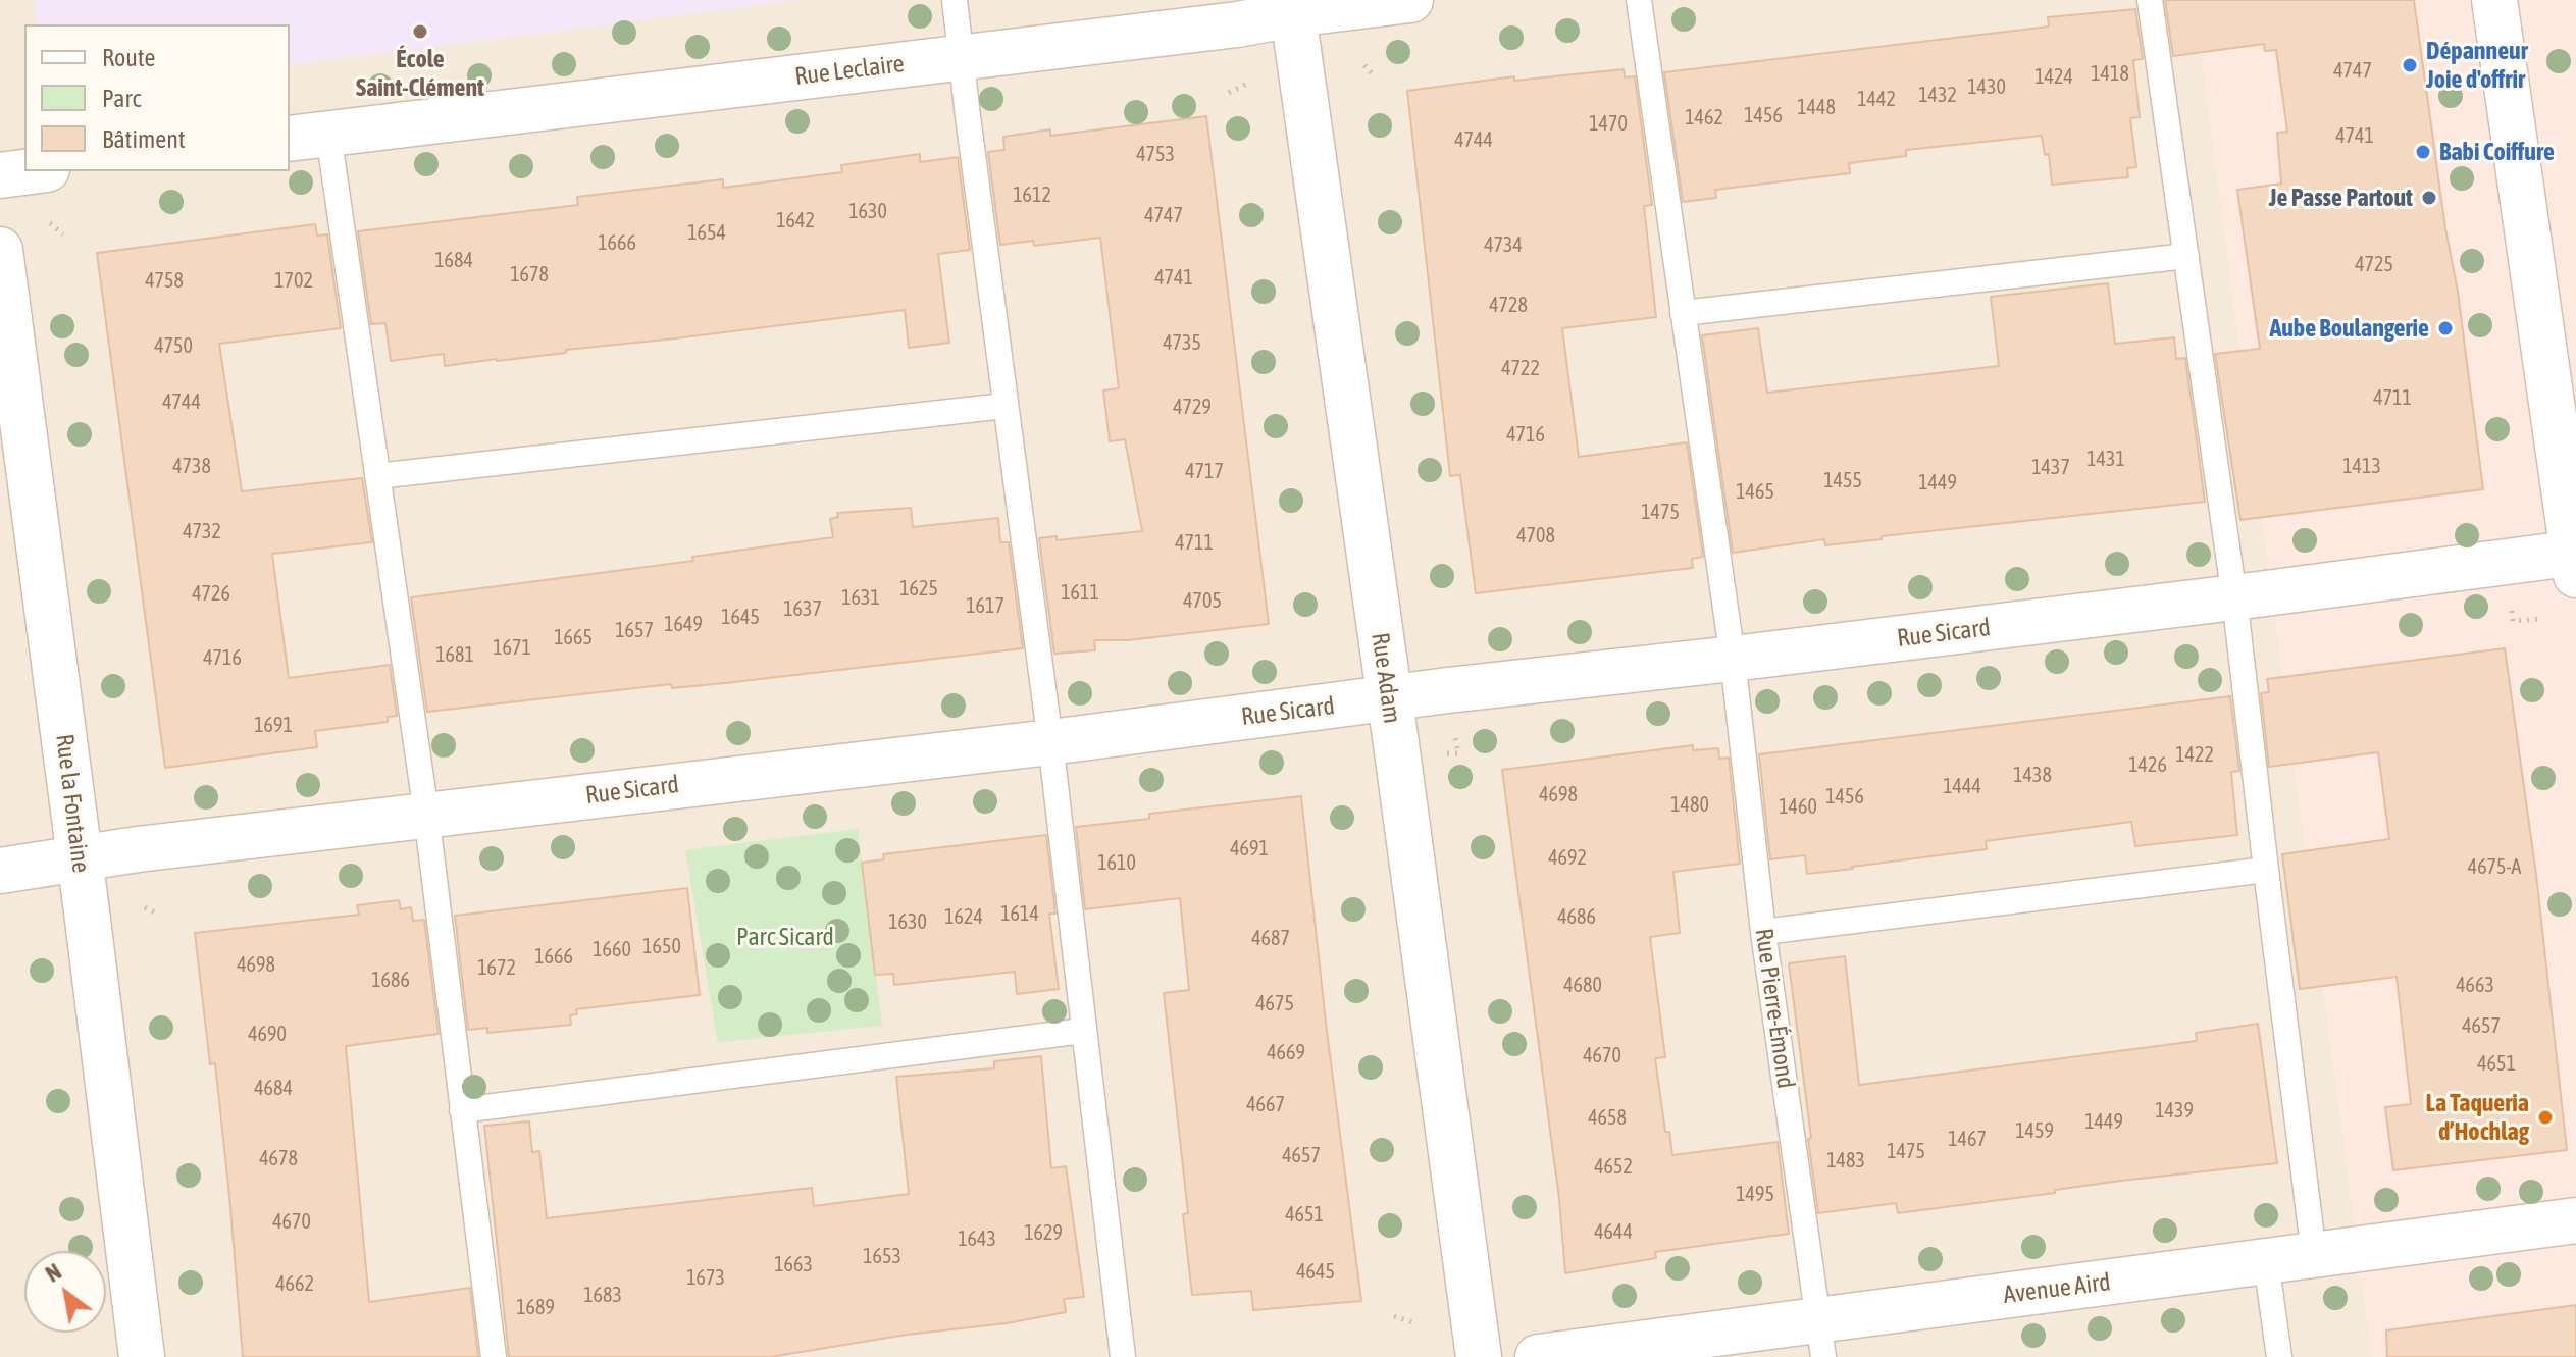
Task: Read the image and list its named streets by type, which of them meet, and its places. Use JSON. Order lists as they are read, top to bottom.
{
  "streets": {
    "street": [
      "Rue Leclaire",
      "Rue Sicard",
      "Rue Adam",
      "Rue la Fontaine",
      "Avenue Aird"
    ],
    "lane": ["Rue Pierre-Émond"]
  },
  "crossings": [
    ["Rue Leclaire", "Rue Adam"],
    ["Rue Sicard", "Rue Adam"],
    ["Rue Sicard", "Rue la Fontaine"],
    ["Rue Sicard", "Rue Pierre-Émond"],
    ["Rue Pierre-Émond", "Avenue Aird"]
  ],
  "parks": ["Parc Sicard"],
  "places": [
    "École Saint-Clément",
    "Dépanneur Joie d'offrir",
    "Babi Coiffure",
    "Je Passe Partout",
    "Aube Boulangerie",
    "La Taqueria d’Hochlag"
  ],
  "house_numbers": [
    "4747",
    "1418",
    "1424",
    "1430",
    "1432",
    "1442",
    "1448",
    "1456",
    "1462",
    "1470",
    "4741",
    "4744",
    "4753",
    "1612",
    "1630",
    "4747",
    "1642",
    "1654",
    "1666",
    "4734",
    "1684",
    "4725",
    "1678",
    "4741",
    "4758",
    "1702",
    "4728",
    "4735",
    "4750",
    "4722",
    "4711",
    "4744",
    "4729",
    "4716",
    "1431",
    "4738",
    "1413",
    "1437",
    "4717",
    "1455",
    "1449",
    "1465",
    "1475",
    "4732",
    "4708",
    "4711",
    "1625",
    "1611",
    "4726",
    "1631",
    "4705",
    "1617",
    "1637",
    "1645",
    "1649",
    "1657",
    "1665",
    "1671",
    "1681",
    "4716",
    "1691",
    "1422",
    "1426",
    "1438",
    "1444",
    "4698",
    "1456",
    "1480",
    "1460",
    "4691",
    "4692",
    "1610",
    "4675-A",
    "1614",
    "1624",
    "4686",
    "1630",
    "4687",
    "1650",
    "1660",
    "1666",
    "4698",
    "1672",
    "1686",
    "4680",
    "4663",
    "4675",
    "4657",
    "4690",
    "4669",
    "4670",
    "4651",
    "4684",
    "4667",
    "1439",
    "4658",
    "1449",
    "1459",
    "1467",
    "1475",
    "4657",
    "4678",
    "1483",
    "4652",
    "1495",
    "4651",
    "4670",
    "4644",
    "1629",
    "1643",
    "1653",
    "1663",
    "4645",
    "1673",
    "4662",
    "1683",
    "1689"
  ],
  "legend": ["Route", "Parc", "Bâtiment"],
  "north": "top left"
}
